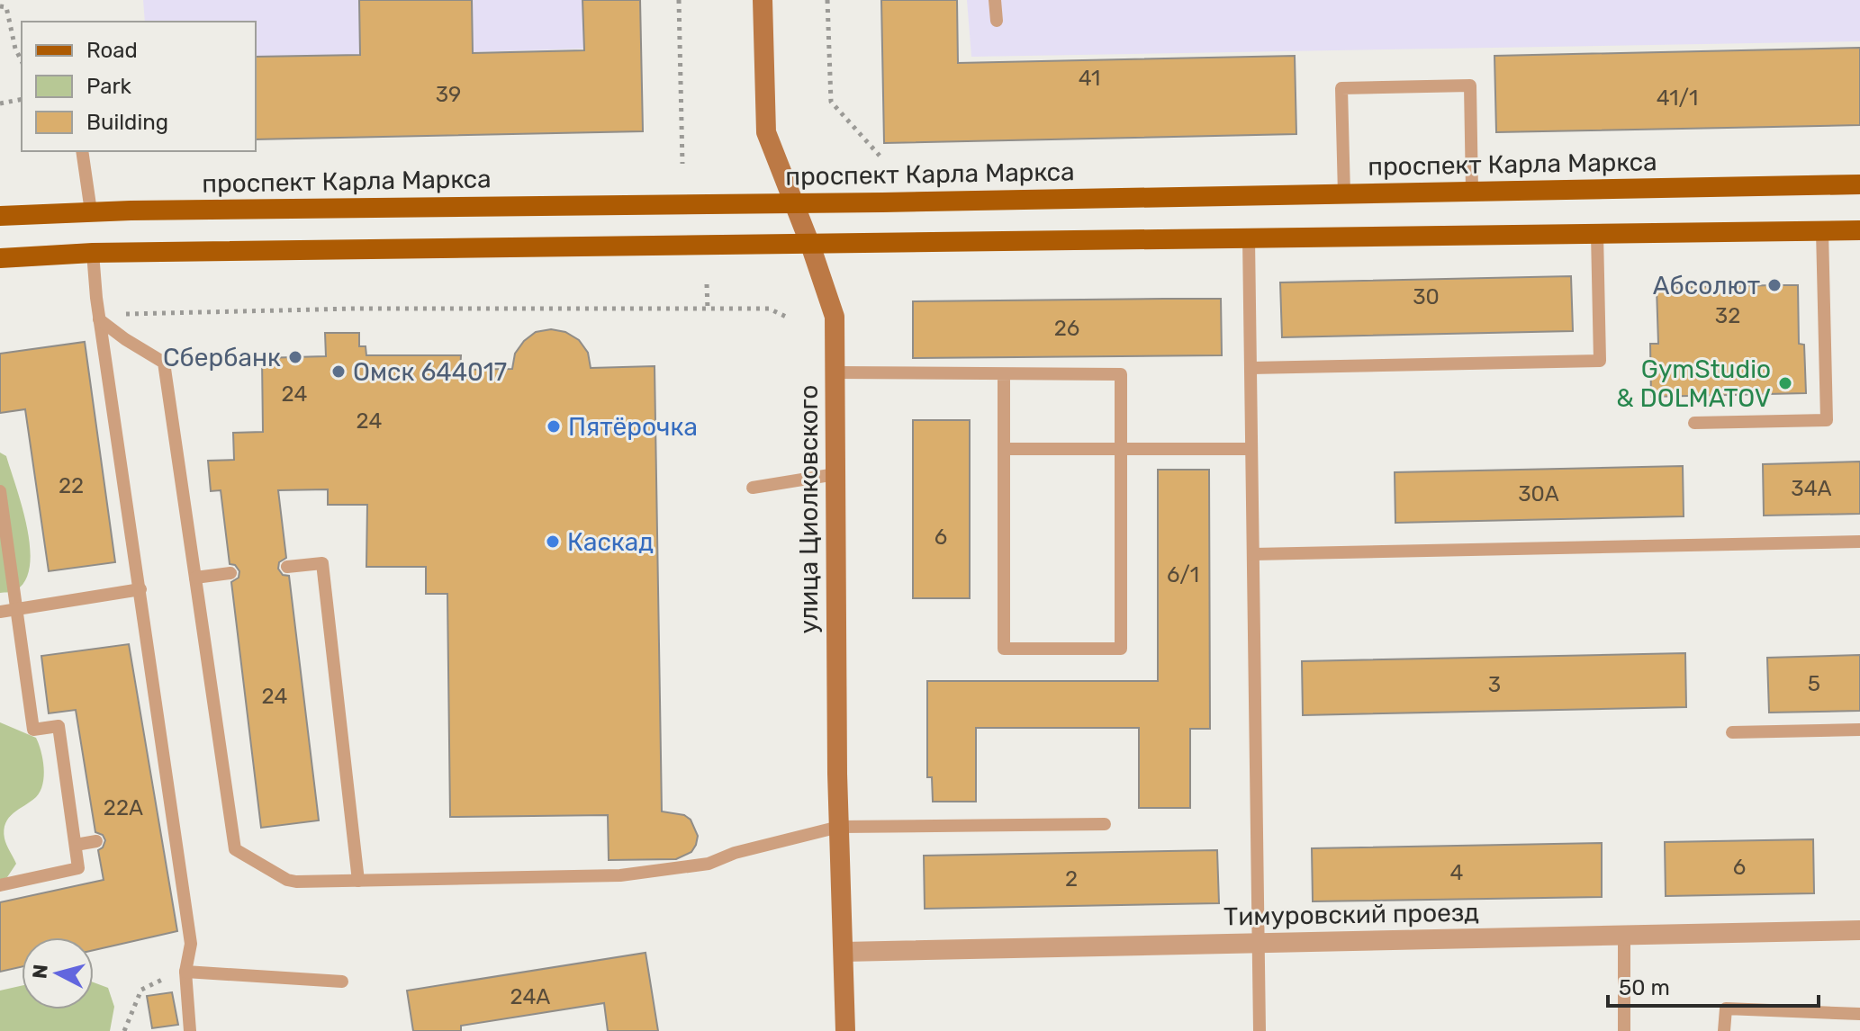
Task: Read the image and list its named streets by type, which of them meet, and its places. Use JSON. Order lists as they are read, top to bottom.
{
  "streets": {
    "main road": ["проспект Карла Маркса", "улица Циолковского"],
    "street": ["Тимуровский проезд"]
  },
  "crossings": [
    ["проспект Карла Маркса", "улица Циолковского"],
    ["улица Циолковского", "Тимуровский проезд"]
  ],
  "places": [
    "Абсолют",
    "Сбербанк",
    "Омск 644017",
    "GymStudio & DOLMATOV",
    "Пятёрочка",
    "Каскад"
  ],
  "house_numbers": [
    "41",
    "39",
    "41/1",
    "30",
    "32",
    "26",
    "24",
    "24",
    "22",
    "34А",
    "30А",
    "6",
    "6/1",
    "5",
    "3",
    "24",
    "22А",
    "6",
    "4",
    "2",
    "24А"
  ],
  "legend": ["Road", "Park", "Building"],
  "scale_bar": "50 m",
  "north": "left"
}
